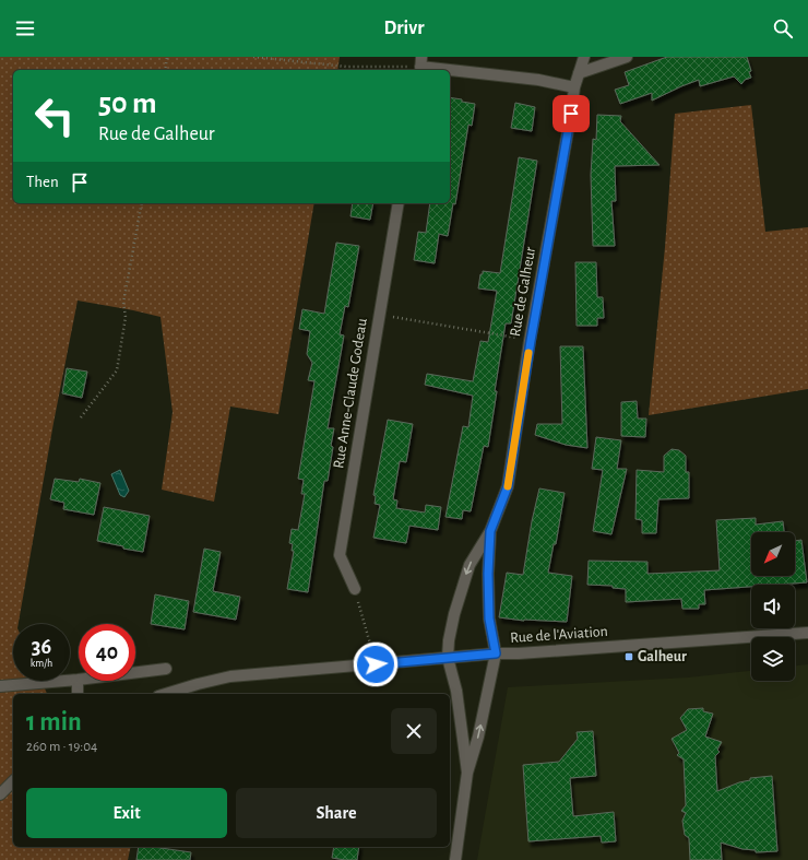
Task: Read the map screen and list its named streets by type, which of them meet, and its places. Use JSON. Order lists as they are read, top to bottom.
{
  "streets": {
    "street": ["Rue de Galheur", "Rue Anne-Claude Godeau", "Rue de l'Aviation"]
  },
  "crossings": [
    ["Rue de Galheur", "Rue de l'Aviation"]
  ],
  "places": {
    "transit": ["Galheur"]
  },
  "north": "bottom left",
  "page": {
    "header": "Drivr",
    "turn": ["50 m", "Rue de Galheur"],
    "then": "Then",
    "speed": "36 km/h",
    "limit": "40",
    "heading": ["1 min", "260 m · 19:04"],
    "buttons": ["Exit", "Share"]
  }
}
